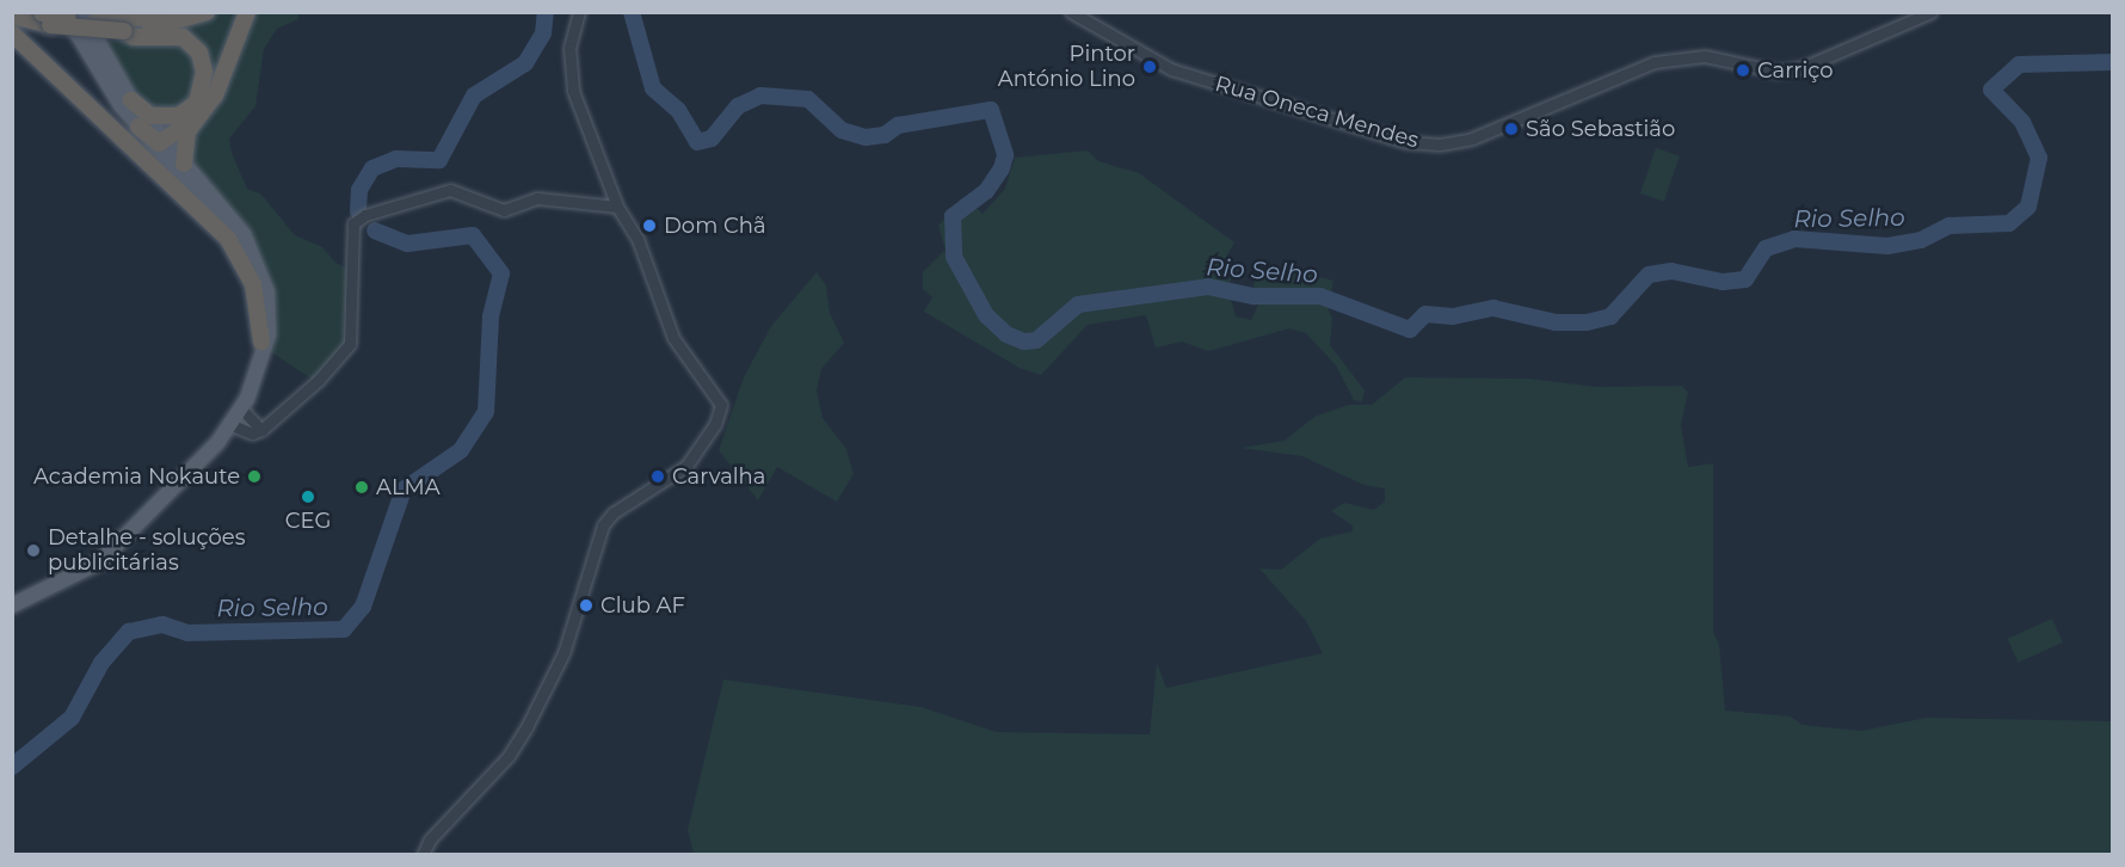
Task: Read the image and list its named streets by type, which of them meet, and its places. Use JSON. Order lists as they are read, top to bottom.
{
  "streets": {
    "street": ["Rua Oneca Mendes"]
  },
  "water": ["Rio Selho"],
  "places": [
    "Pintor António Lino",
    "Carriço",
    "São Sebastião",
    "Dom Chã",
    "Academia Nokaute",
    "Carvalha",
    "ALMA",
    "CEG",
    "Detalhe - soluções publicitárias",
    "Club AF"
  ]
}
